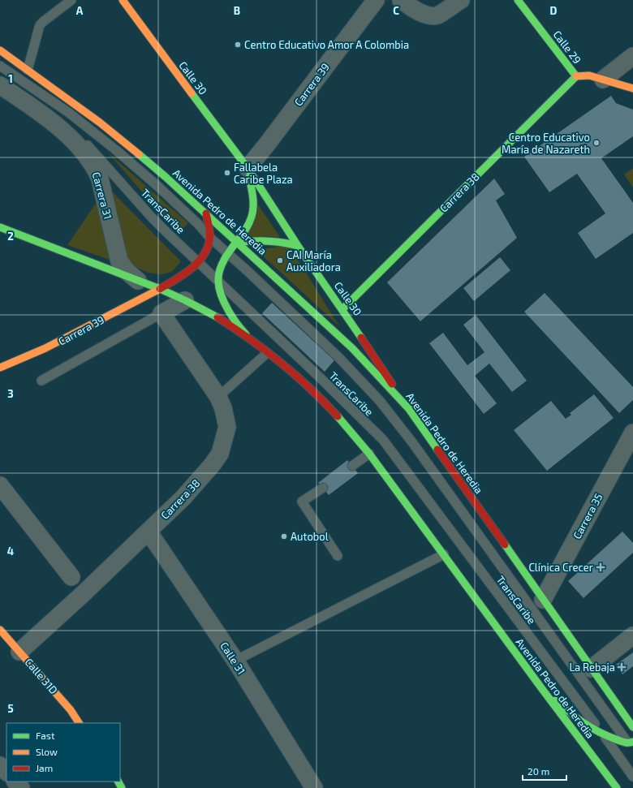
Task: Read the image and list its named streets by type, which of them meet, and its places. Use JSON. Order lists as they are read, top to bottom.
{
  "streets": {
    "main road": [
      "Calle 29",
      "Calle 30",
      "Carrera 39",
      "Carrera 38",
      "Avenida Pedro de Heredia",
      "Calle 31D"
    ],
    "street": ["Carrera 31", "Carrera 35", "Calle 31"],
    "lane": ["TransCaribe"]
  },
  "crossings": [
    ["Calle 29", "Carrera 38"],
    ["Calle 30", "Carrera 39"],
    ["Calle 30", "Carrera 38"],
    ["Calle 30", "TransCaribe"],
    ["Calle 30", "Avenida Pedro de Heredia"],
    ["Carrera 39", "TransCaribe"],
    ["Carrera 39", "Avenida Pedro de Heredia"],
    ["Carrera 38", "Calle 31"],
    ["Carrera 38", "Calle 31D"],
    ["Carrera 31", "Avenida Pedro de Heredia"],
    ["Avenida Pedro de Heredia", "Carrera 35"]
  ],
  "places": {
    "other": [
      "Centro Educativo Amor A Colombia",
      "Centro Educativo María de Nazareth",
      "Fallabela Caribe Plaza",
      "CAI María Auxiliadora",
      "Autobol"
    ],
    "health": ["Clínica Crecer", "La Rebaja"]
  },
  "legend": ["Fast", "Slow", "Jam"],
  "scale_bar": "20 m",
  "grid": {
    "columns": [
      "A",
      "B",
      "C",
      "D"
    ],
    "rows": [
      "1",
      "2",
      "3",
      "4",
      "5"
    ]
  }
}
